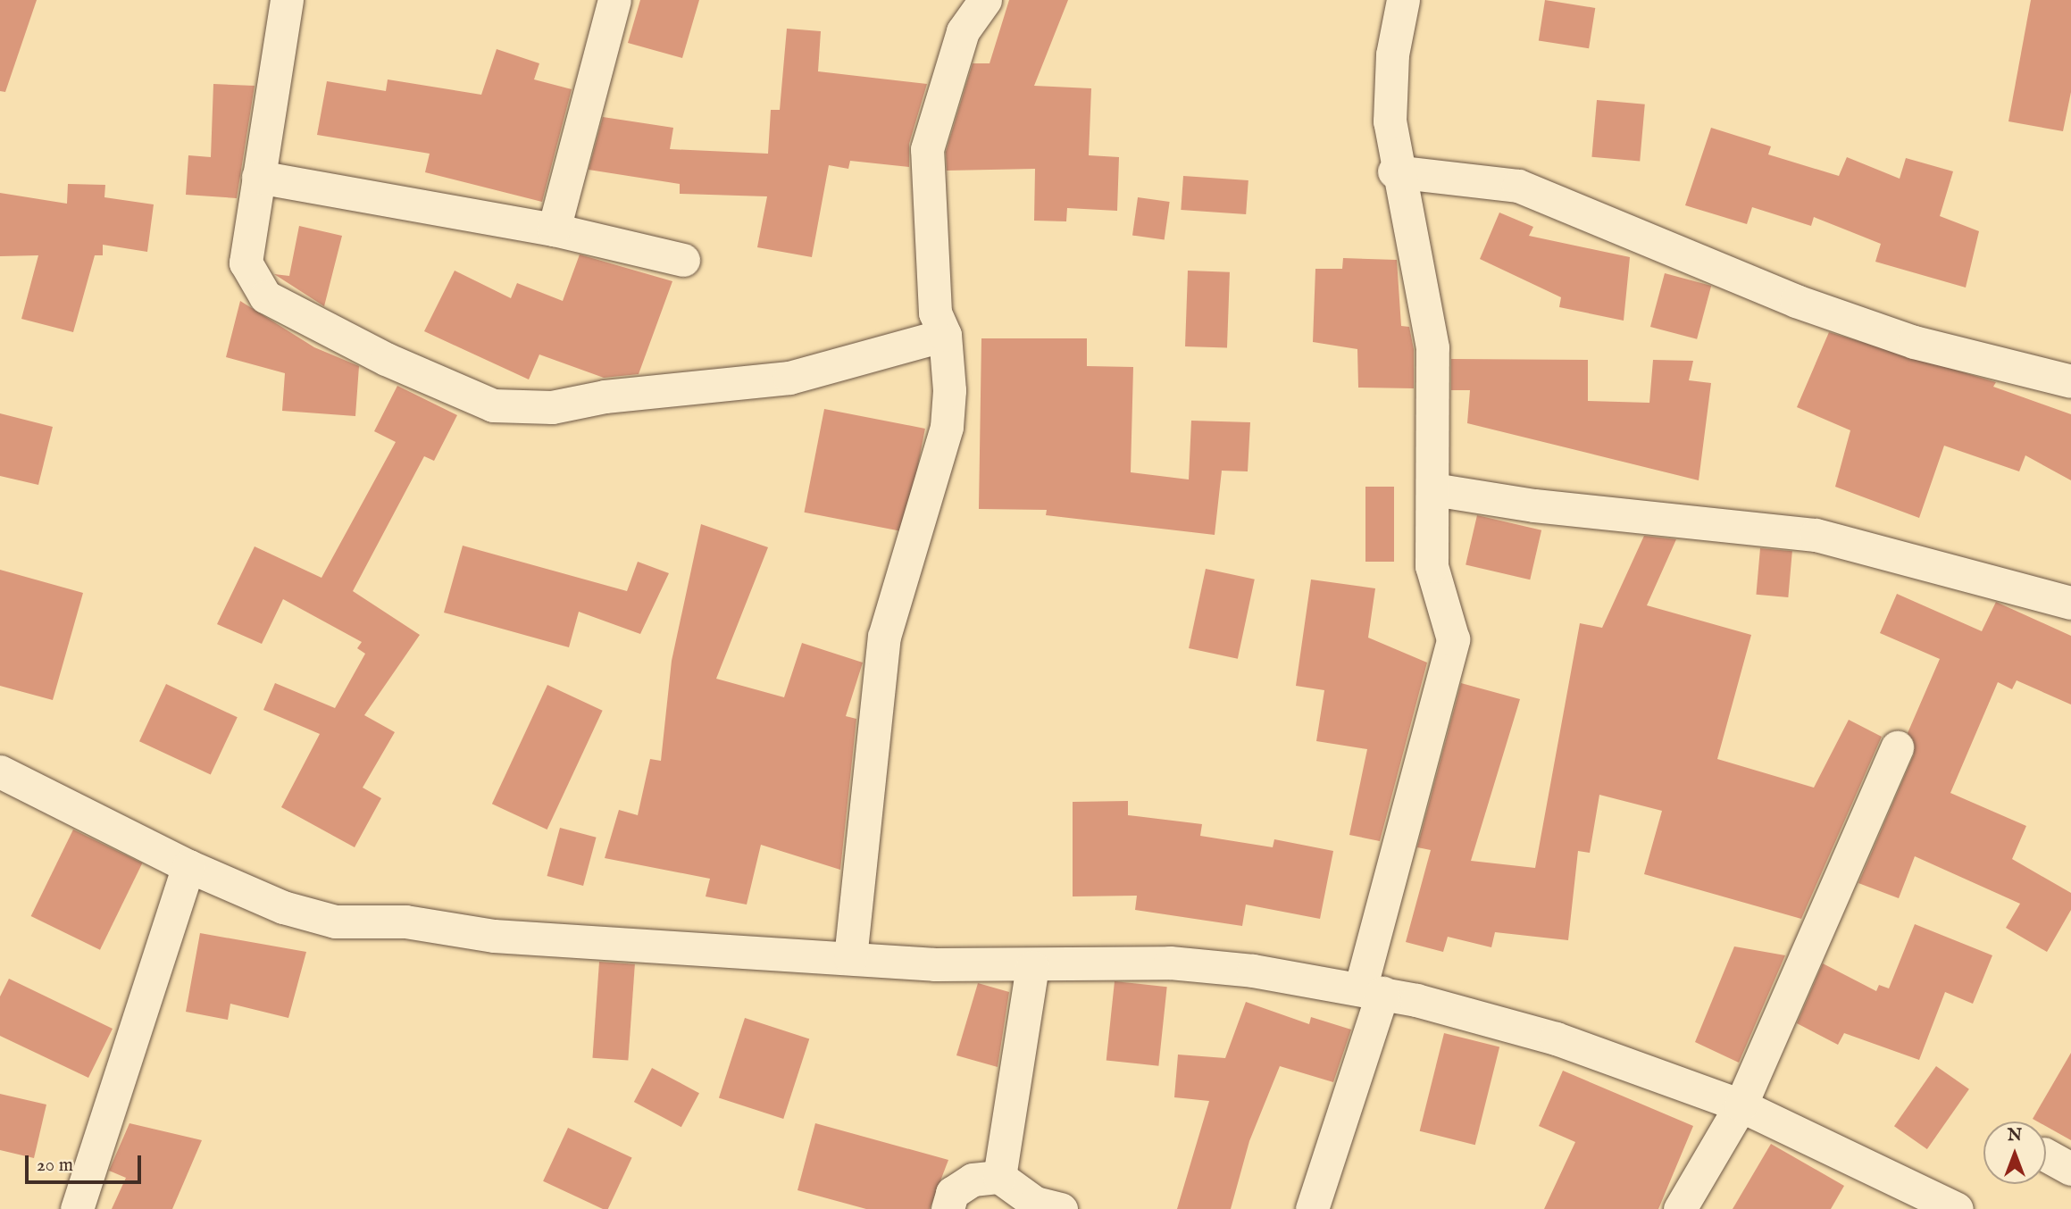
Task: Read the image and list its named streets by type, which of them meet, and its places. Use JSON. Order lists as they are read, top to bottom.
{
  "scale_bar": "20 m",
  "north": "top"
}
